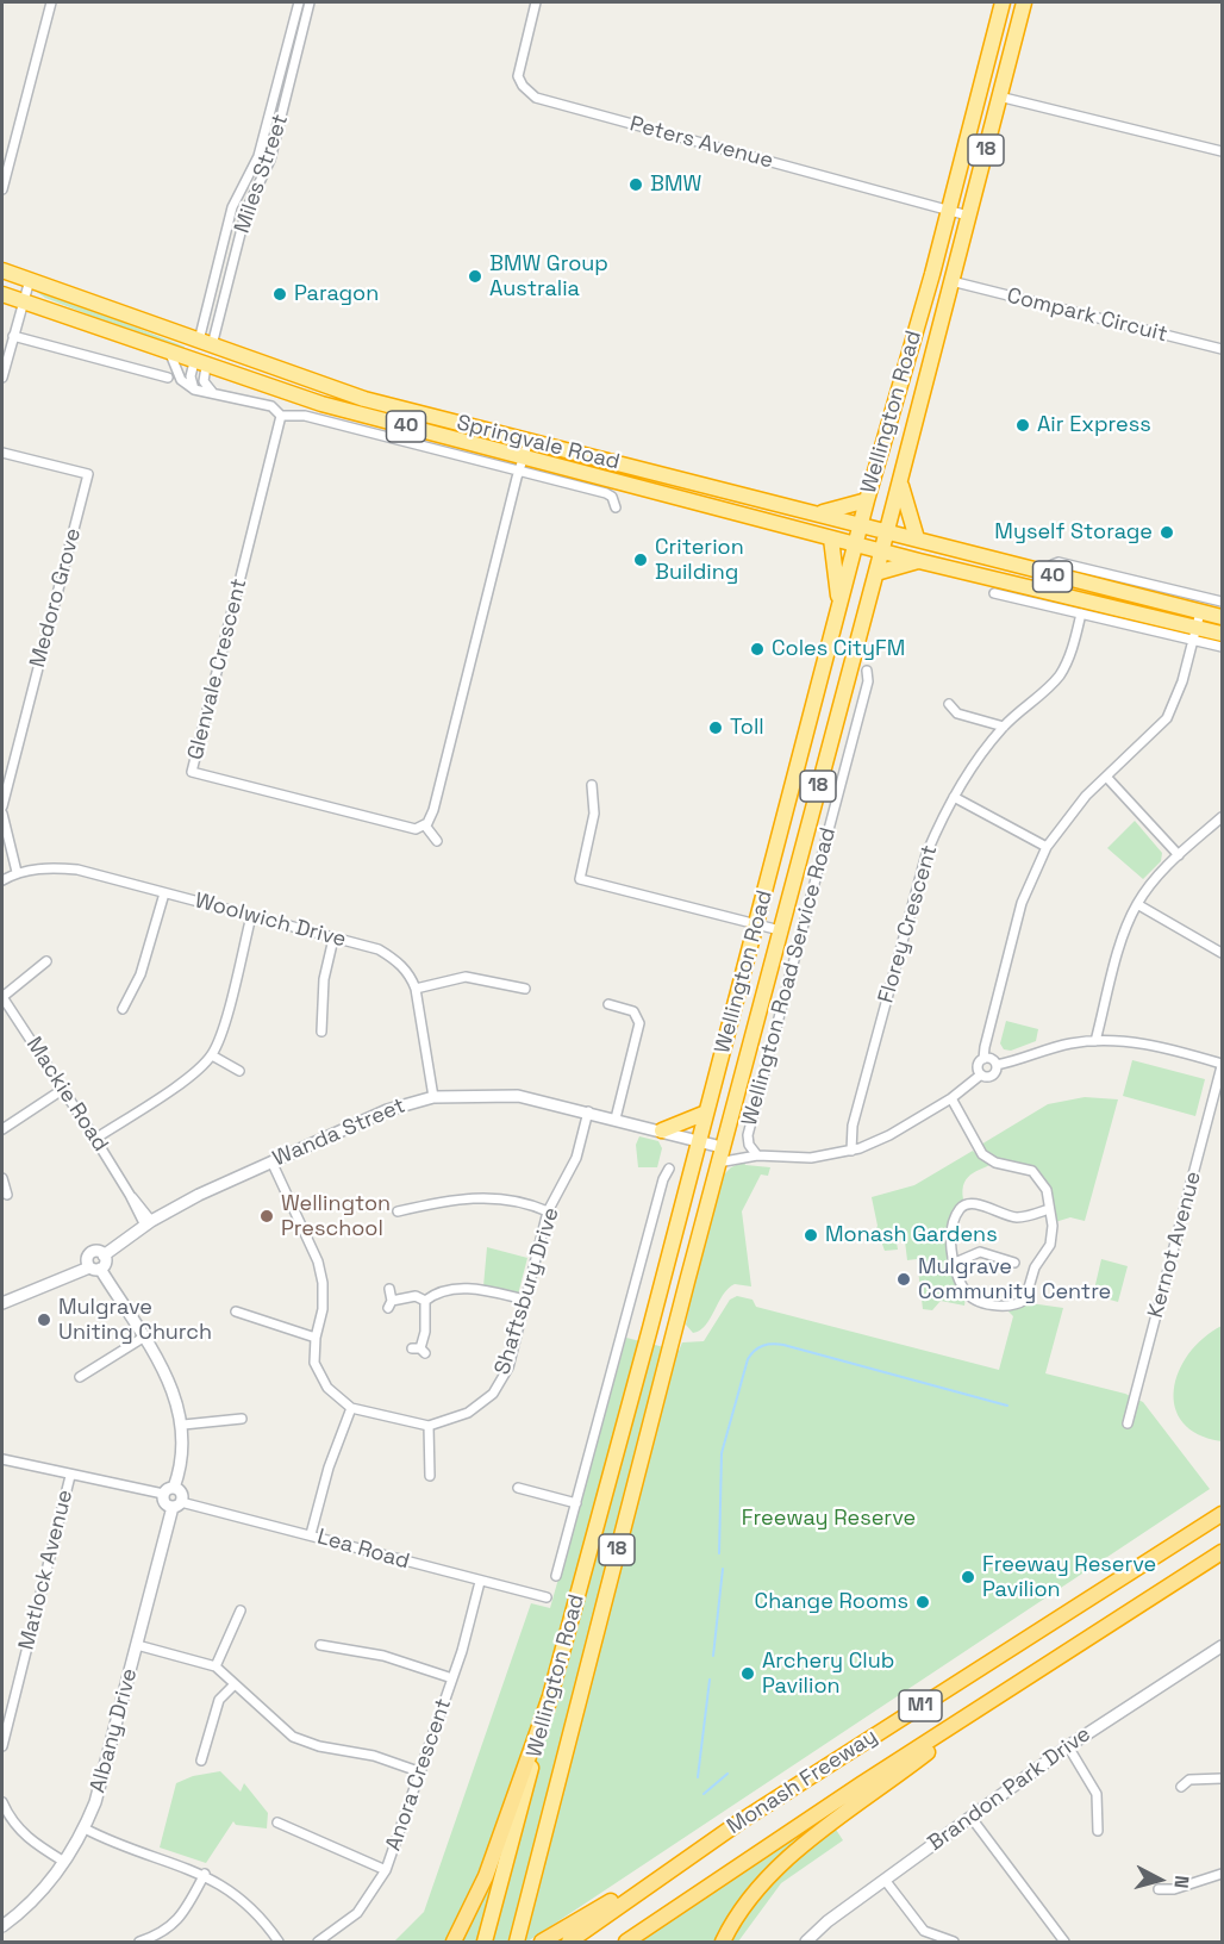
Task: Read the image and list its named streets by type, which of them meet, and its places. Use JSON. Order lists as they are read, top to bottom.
{
  "streets": {
    "highway": [
      "18",
      "Wellington Road",
      "40",
      "Springvale Road",
      "M1",
      "Monash Freeway"
    ],
    "street": [
      "Peters Avenue",
      "Miles Street",
      "Compark Circuit",
      "Medoro Grove",
      "Glenvale Crescent",
      "Woolwich Drive",
      "Florey Crescent",
      "Wellington Road Service Road",
      "Mackie Road",
      "Wanda Street",
      "Kernot Avenue",
      "Shaftsbury Drive",
      "Lea Road",
      "Matlock Avenue",
      "Albany Drive",
      "Anora Crescent",
      "Brandon Park Drive"
    ]
  },
  "crossings": [
    ["Peters Avenue", "Wellington Road"],
    ["Miles Street", "Springvale Road"],
    ["Compark Circuit", "Wellington Road"],
    ["Wellington Road", "Springvale Road"],
    ["Wellington Road", "Wellington Road Service Road"],
    ["Wellington Road", "Wanda Street"],
    ["Springvale Road", "Glenvale Crescent"],
    ["Woolwich Drive", "Wanda Street"],
    ["Mackie Road", "Wanda Street"],
    ["Wanda Street", "Shaftsbury Drive"],
    ["Lea Road", "Albany Drive"],
    ["Lea Road", "Anora Crescent"]
  ],
  "parks": ["Freeway Reserve"],
  "places": [
    "BMW",
    "BMW Group Australia",
    "Paragon",
    "Air Express",
    "Myself Storage",
    "Criterion Building",
    "Coles CityFM",
    "Toll",
    "Wellington Preschool",
    "Monash Gardens",
    "Mulgrave Community Centre",
    "Mulgrave Uniting Church",
    "Freeway Reserve Pavilion",
    "Change Rooms",
    "Archery Club Pavilion"
  ],
  "north": "right"
}
